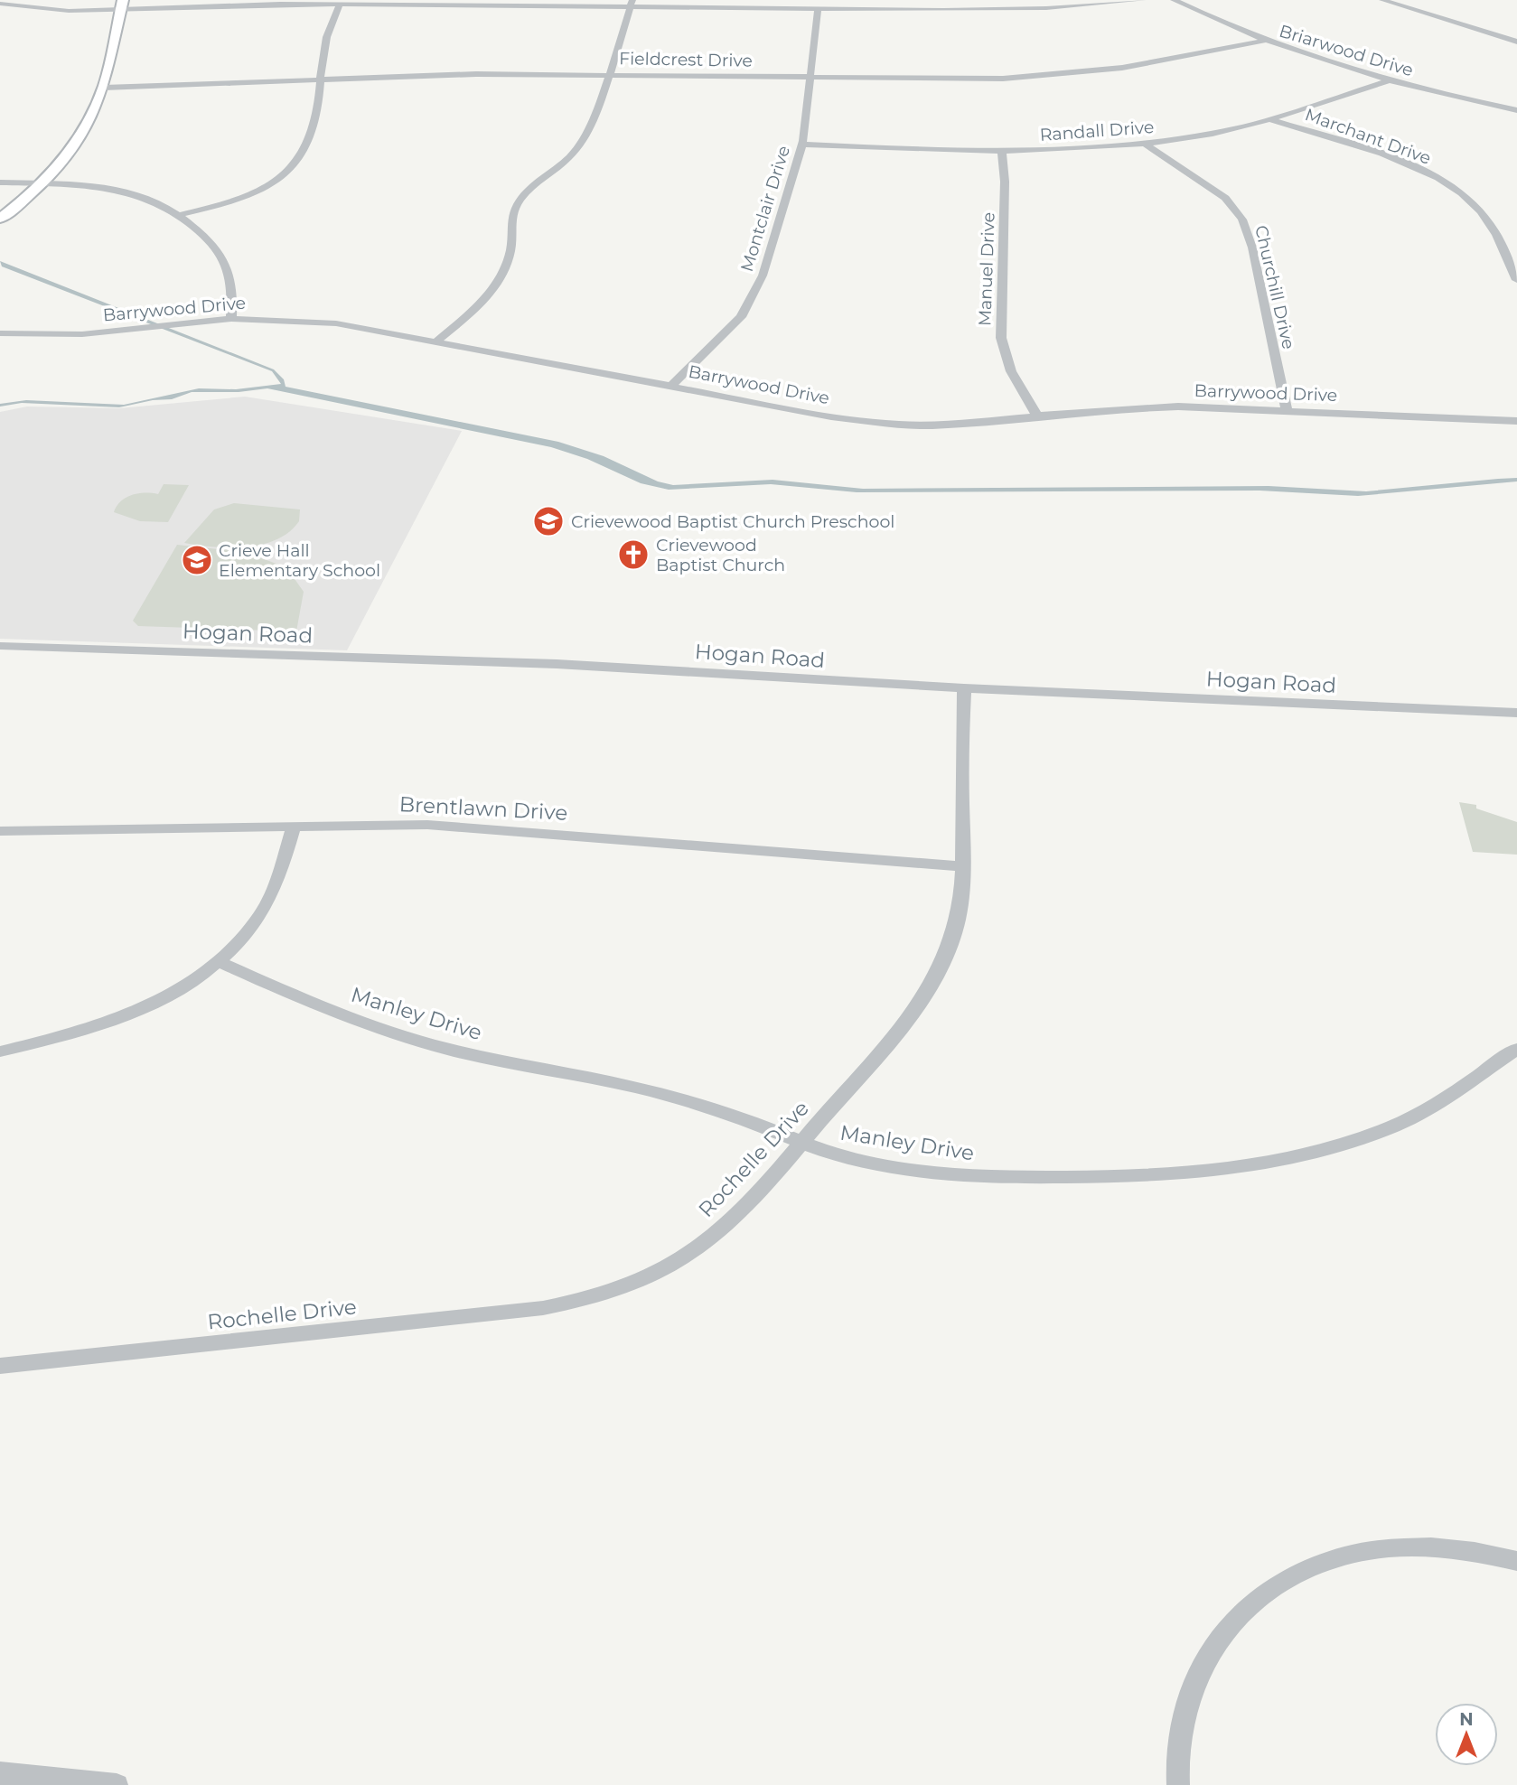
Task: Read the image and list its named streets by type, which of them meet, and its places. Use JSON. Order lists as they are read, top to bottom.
{
  "streets": {
    "street": [
      "Briarwood Drive",
      "Fieldcrest Drive",
      "Randall Drive",
      "Marchant Drive",
      "Montclair Drive",
      "Manuel Drive",
      "Churchill Drive",
      "Barrywood Drive",
      "Hogan Road",
      "Brentlawn Drive",
      "Manley Drive",
      "Rochelle Drive"
    ]
  },
  "crossings": [
    ["Briarwood Drive", "Fieldcrest Drive"],
    ["Briarwood Drive", "Randall Drive"],
    ["Fieldcrest Drive", "Montclair Drive"],
    ["Randall Drive", "Marchant Drive"],
    ["Randall Drive", "Montclair Drive"],
    ["Randall Drive", "Manuel Drive"],
    ["Randall Drive", "Churchill Drive"],
    ["Montclair Drive", "Barrywood Drive"],
    ["Manuel Drive", "Barrywood Drive"],
    ["Churchill Drive", "Barrywood Drive"],
    ["Hogan Road", "Rochelle Drive"],
    ["Brentlawn Drive", "Rochelle Drive"],
    ["Manley Drive", "Rochelle Drive"]
  ],
  "places": {
    "school or university": ["Crievewood Baptist Church Preschool", "Crieve Hall Elementary School"],
    "church": ["Crievewood Baptist Church"]
  },
  "north": "top"
}
